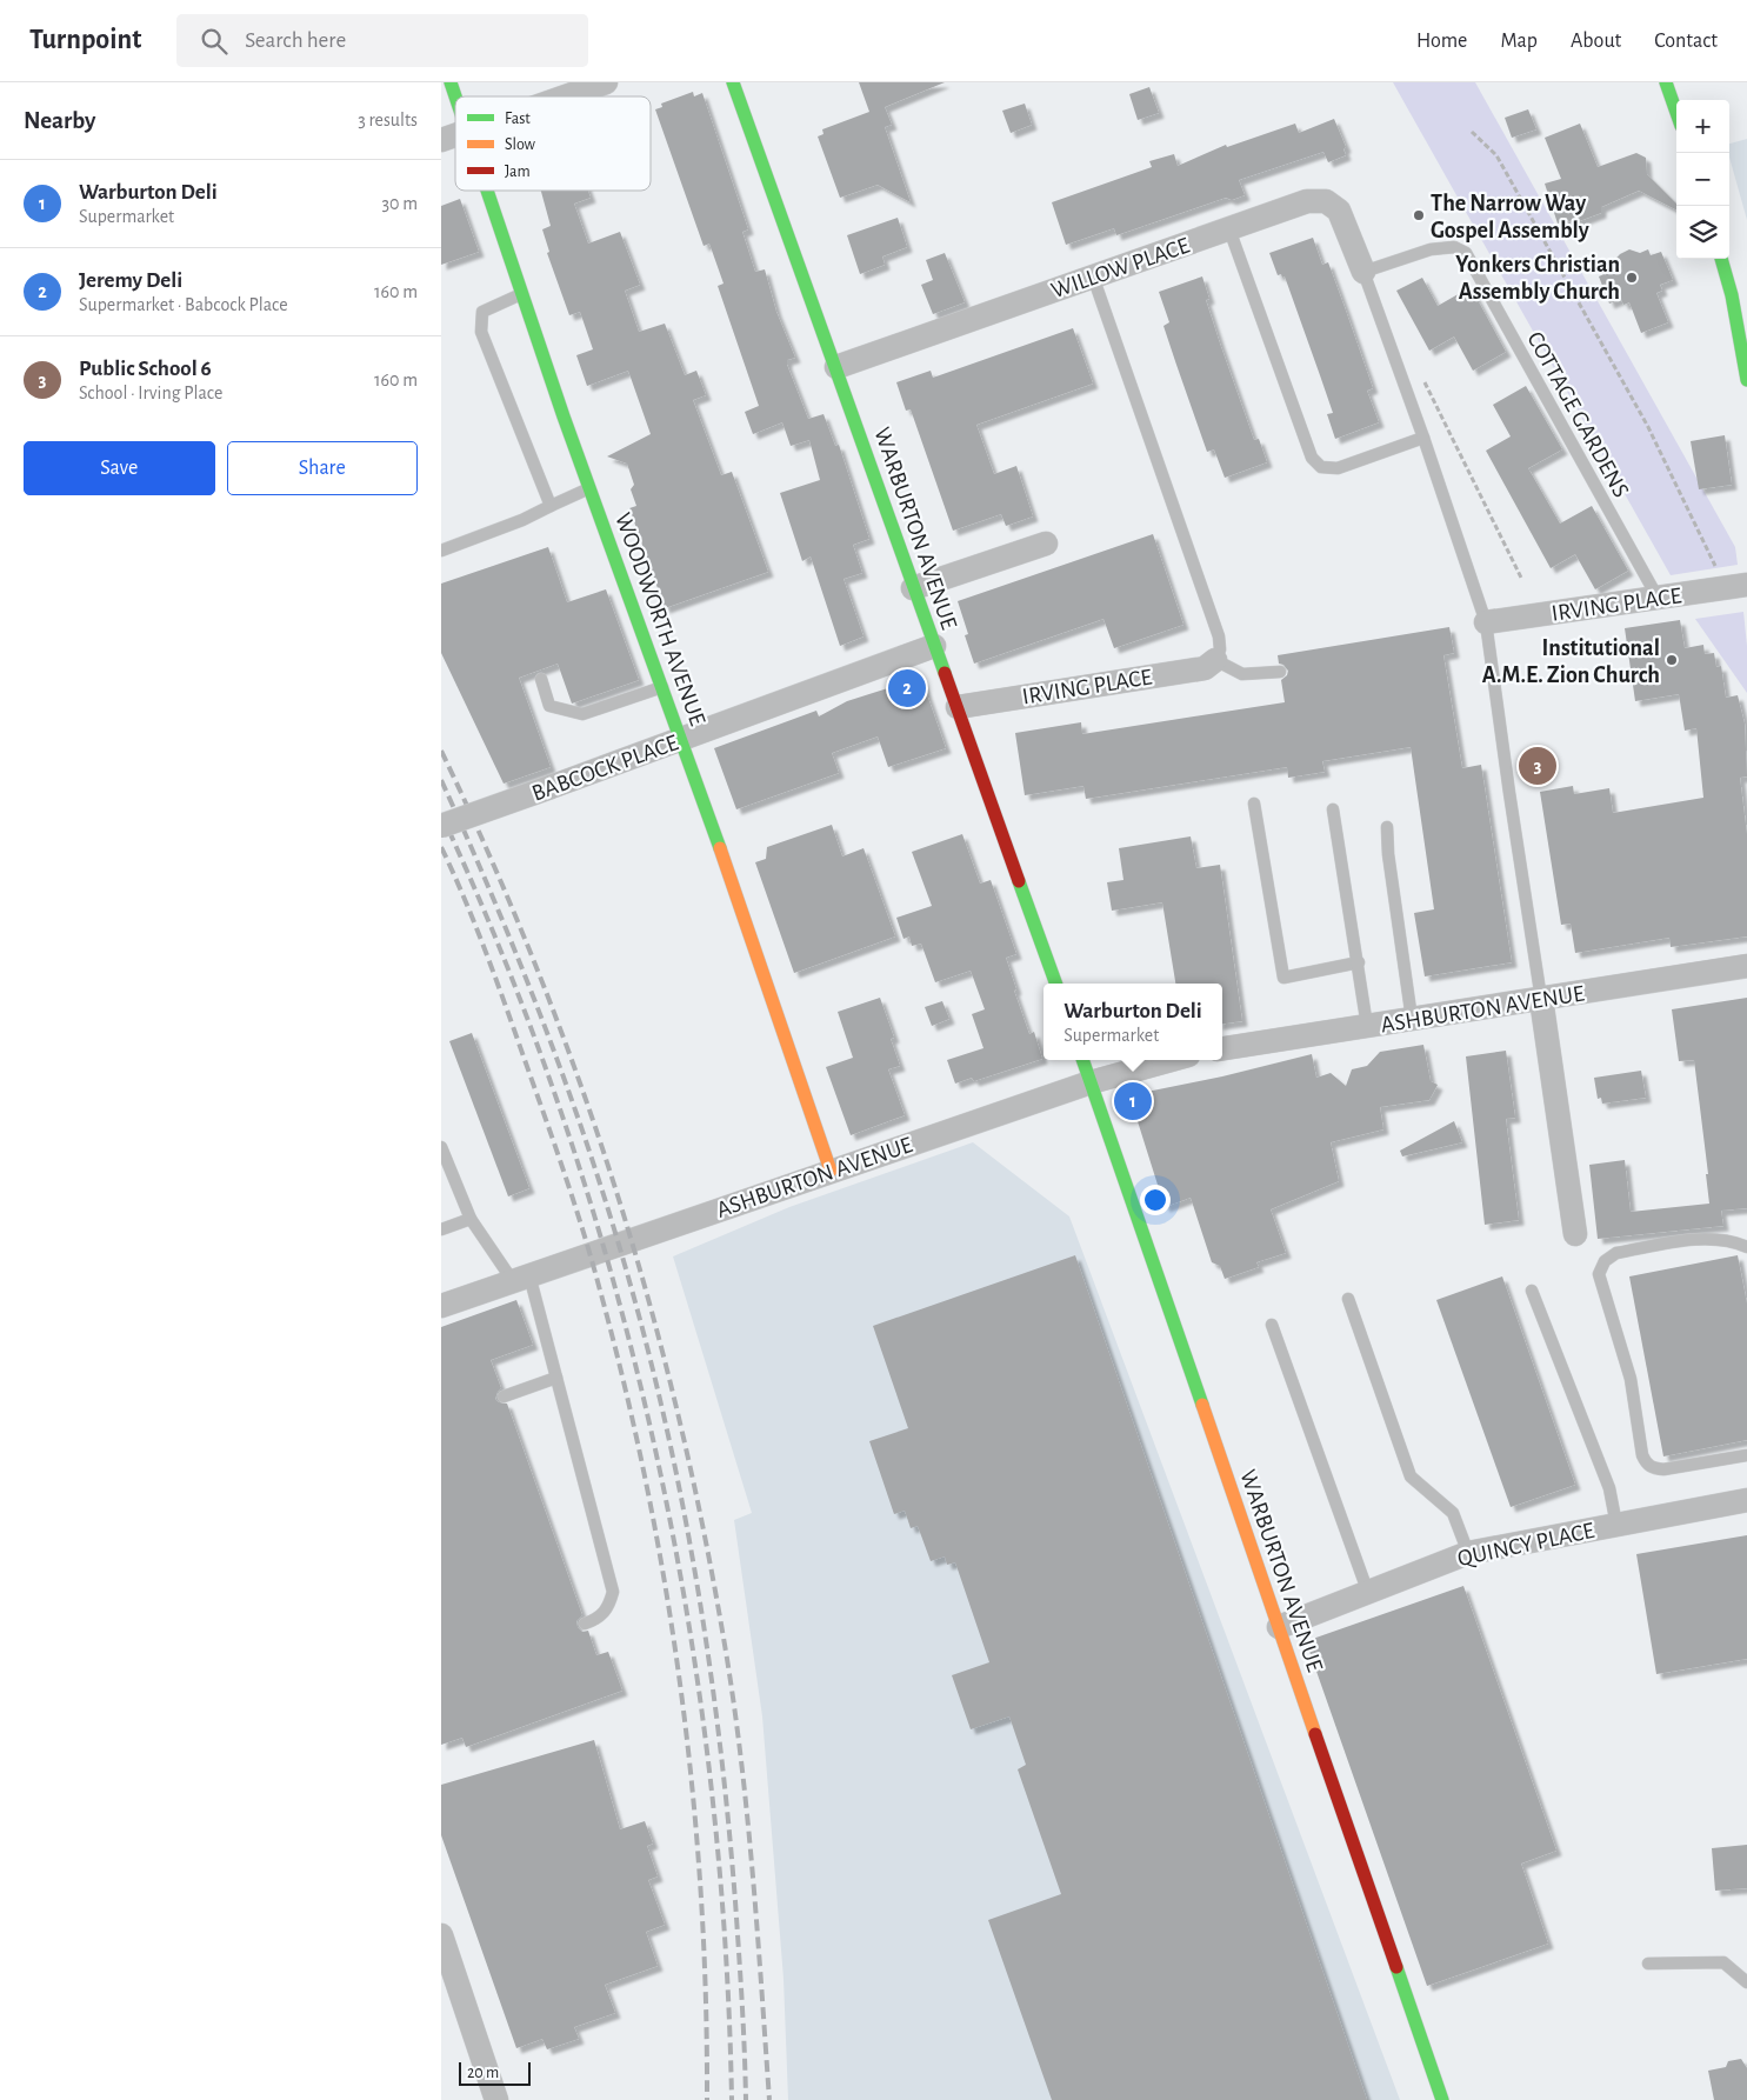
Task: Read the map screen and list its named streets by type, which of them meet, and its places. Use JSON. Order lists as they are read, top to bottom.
{
  "streets": {
    "street": [
      "WILLOW PLACE",
      "WARBURTON AVENUE",
      "IRVING PLACE",
      "WOODWORTH AVENUE",
      "BABCOCK PLACE",
      "ASHBURTON AVENUE",
      "QUINCY PLACE"
    ],
    "lane": ["COTTAGE GARDENS"]
  },
  "crossings": [
    ["WILLOW PLACE", "COTTAGE GARDENS"],
    ["WILLOW PLACE", "WARBURTON AVENUE"],
    ["COTTAGE GARDENS", "IRVING PLACE"],
    ["WARBURTON AVENUE", "IRVING PLACE"],
    ["WARBURTON AVENUE", "BABCOCK PLACE"],
    ["WARBURTON AVENUE", "ASHBURTON AVENUE"],
    ["WARBURTON AVENUE", "QUINCY PLACE"],
    ["WOODWORTH AVENUE", "BABCOCK PLACE"],
    ["WOODWORTH AVENUE", "ASHBURTON AVENUE"]
  ],
  "places": ["The Narrow Way Gospel Assembly", "Yonkers Christian Assembly Church", "Institutional A.M.E. Zion Church"],
  "legend": ["Fast", "Slow", "Jam"],
  "scale_bar": "20 m",
  "page": {
    "header": "Turnpoint",
    "search": "Search here",
    "nav": [
      "Home",
      "Map",
      "About",
      "Contact"
    ],
    "heading": ["Nearby", "3 results"],
    "map_buttons": ["+", "−"],
    "list": [
      {
        "mark": "1",
        "name": "Warburton Deli",
        "note": "Supermarket",
        "value": "30 m"
      },
      {
        "mark": "2",
        "name": "Jeremy Deli",
        "note": "Supermarket · Babcock Place",
        "value": "160 m"
      },
      {
        "mark": "3",
        "name": "Public School 6",
        "note": "School · Irving Place",
        "value": "160 m"
      }
    ],
    "buttons": ["Save", "Share"],
    "pins": ["2", "3", "1"],
    "popup": ["Warburton Deli", "Supermarket"],
    "scale": "20 m"
  }
}
